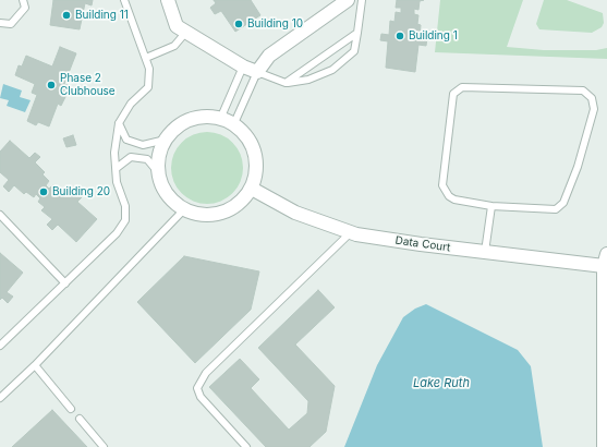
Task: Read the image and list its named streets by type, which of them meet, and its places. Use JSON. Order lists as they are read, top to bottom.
{
  "streets": {
    "street": ["Data Court"]
  },
  "water": ["Lake Ruth"],
  "places": [
    "Building 11",
    "Building 10",
    "Building 1",
    "Phase 2 Clubhouse",
    "Building 20"
  ]
}
